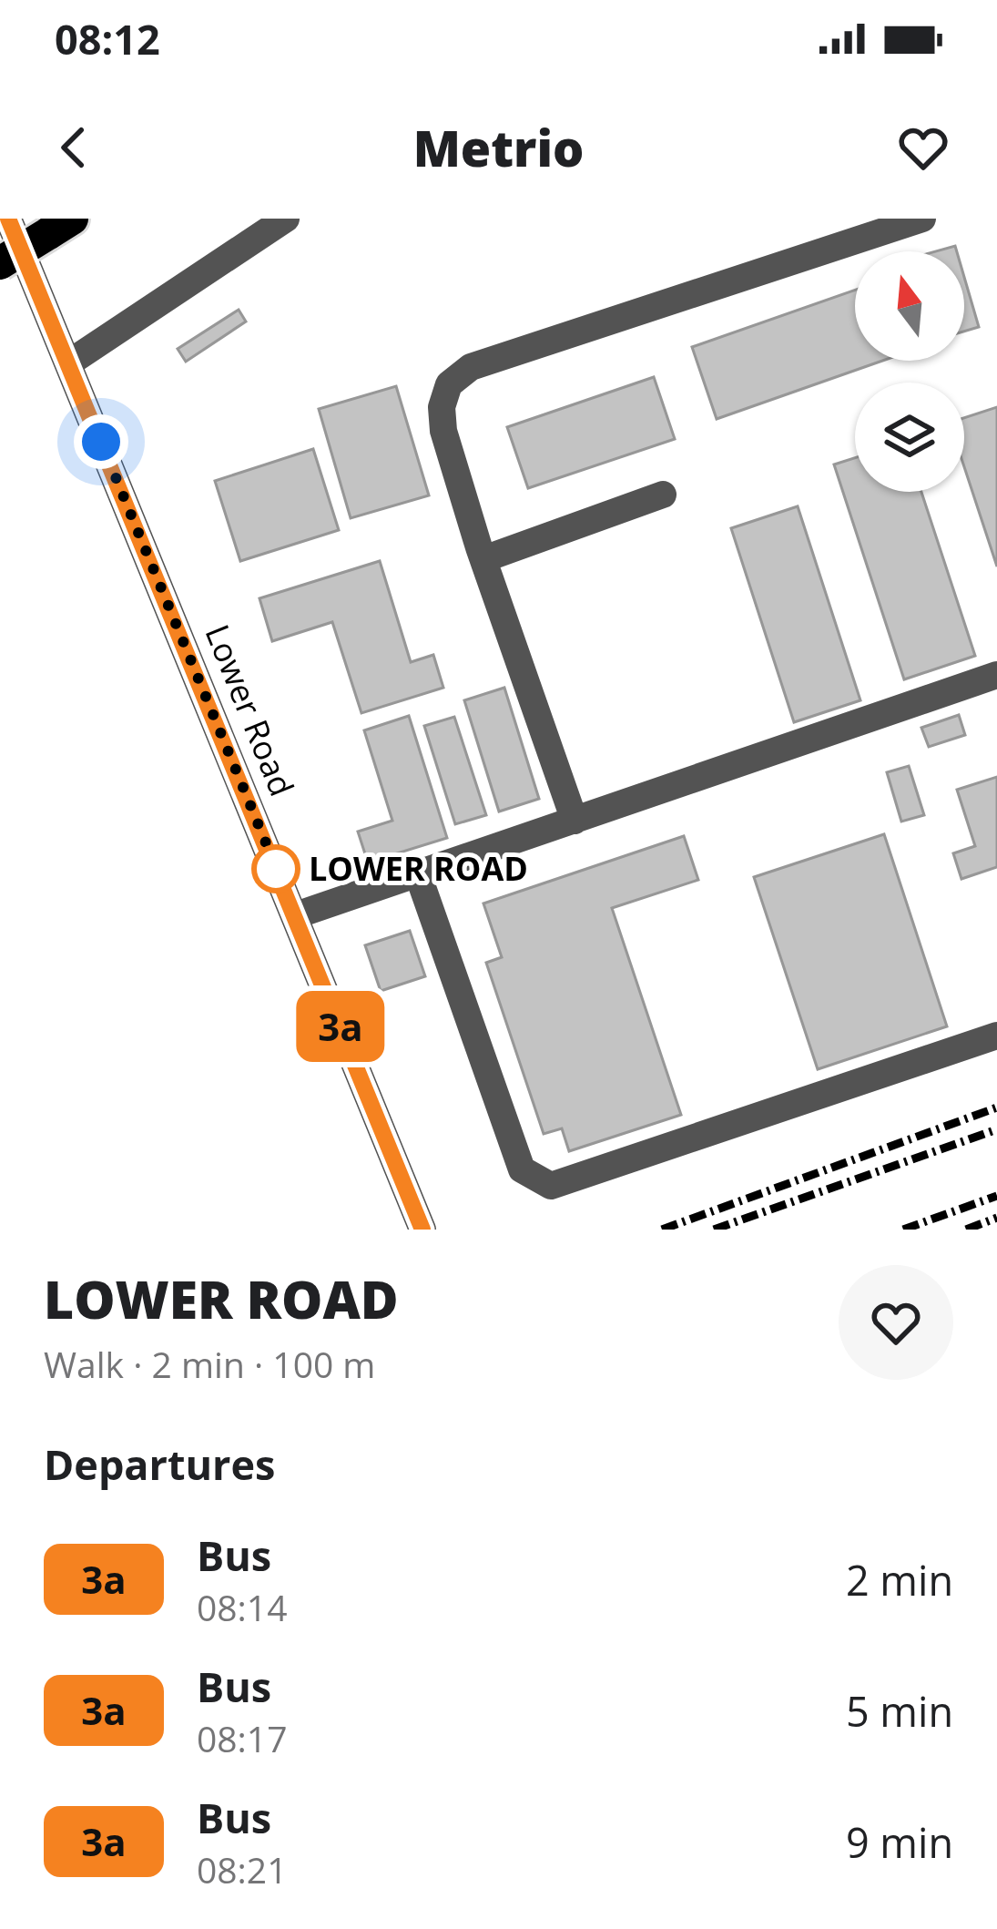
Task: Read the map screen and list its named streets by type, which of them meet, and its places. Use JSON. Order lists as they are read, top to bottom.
{
  "streets": {
    "street": ["Lower Road"]
  },
  "places": ["LOWER ROAD"],
  "lines": ["bus line 3a"],
  "north": "top",
  "page": {
    "status": "08:12",
    "header": "Metrio",
    "on_map": "3a",
    "heading": [
      ["LOWER ROAD", "Walk · 2 min · 100 m"],
      "Departures"
    ],
    "list": [
      {
        "mark": "3a",
        "name": "Bus",
        "note": "08:14",
        "value": "2 min"
      },
      {
        "mark": "3a",
        "name": "Bus",
        "note": "08:17",
        "value": "5 min"
      },
      {
        "mark": "3a",
        "name": "Bus",
        "note": "08:21",
        "value": "9 min"
      }
    ]
  }
}
